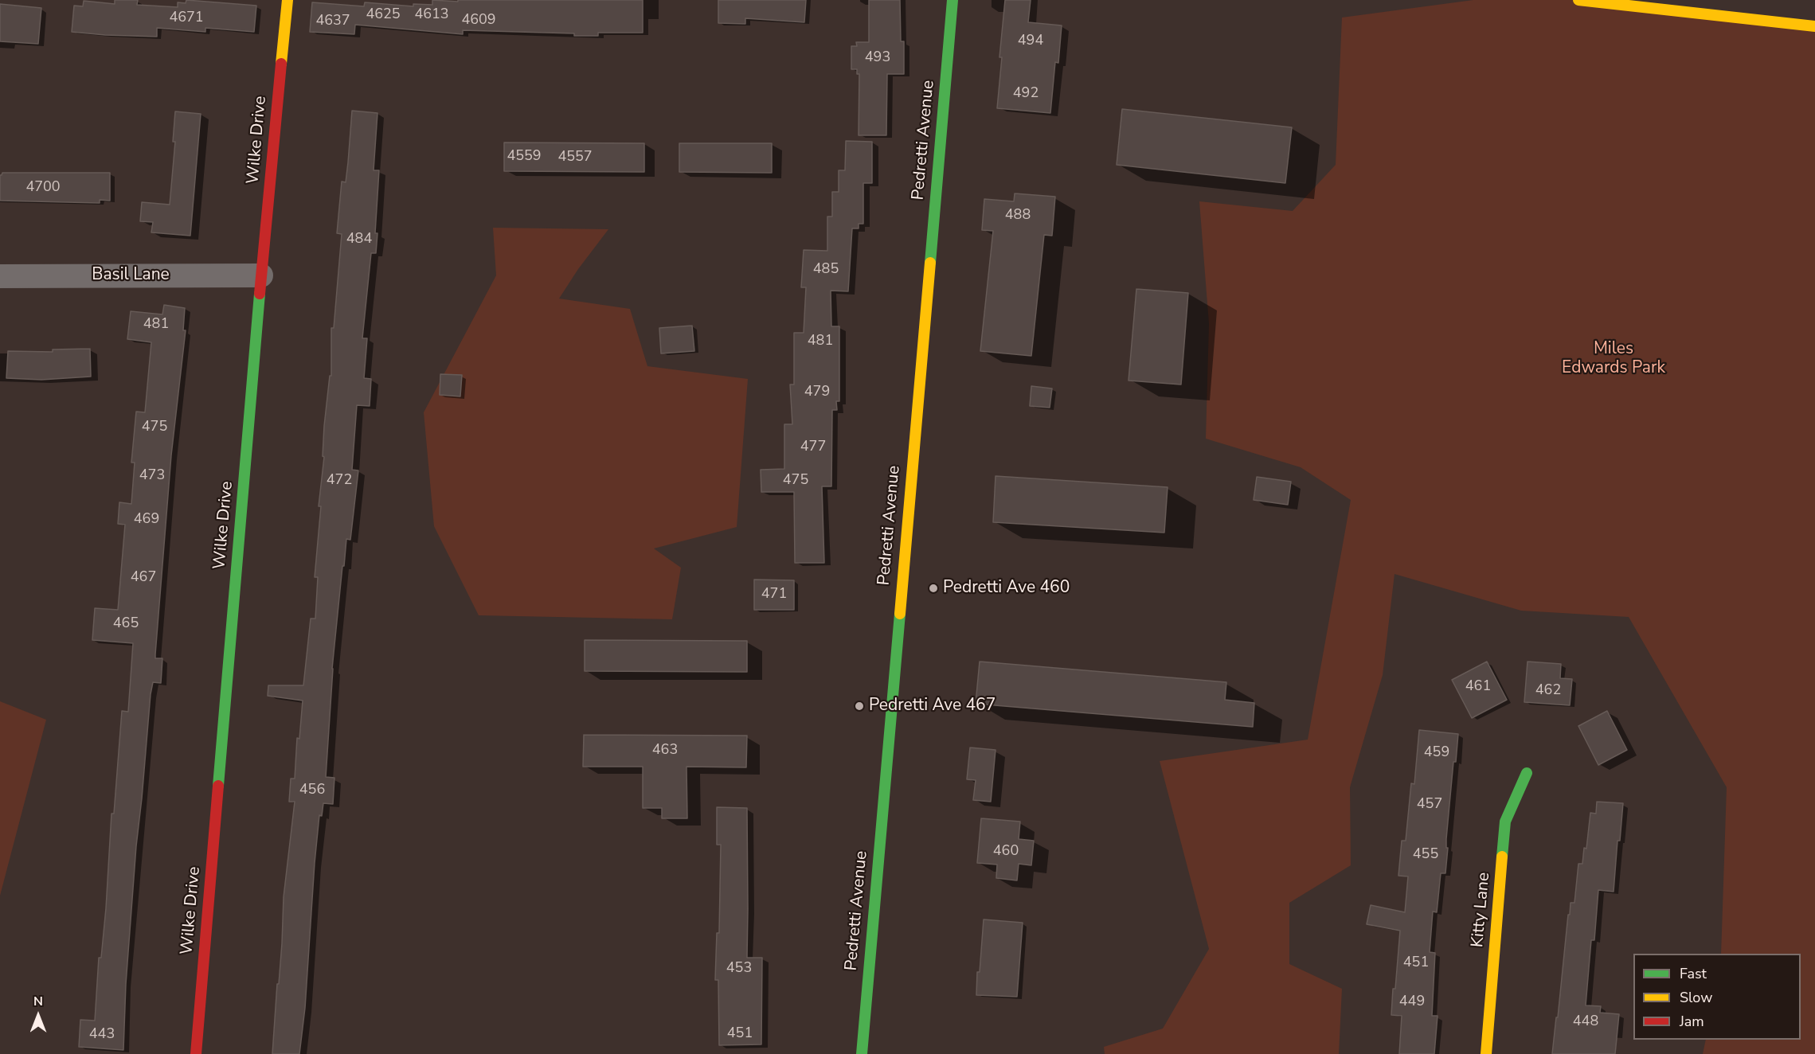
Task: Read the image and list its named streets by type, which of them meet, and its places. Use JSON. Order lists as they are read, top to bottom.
{
  "streets": {
    "street": [
      "Wilke Drive",
      "Pedretti Avenue",
      "Basil Lane",
      "Kitty Lane"
    ]
  },
  "crossings": [
    ["Wilke Drive", "Basil Lane"]
  ],
  "parks": ["Miles Edwards Park"],
  "places": ["Pedretti Ave 460", "Pedretti Ave 467"],
  "house_numbers": [
    "4625",
    "4613",
    "4671",
    "4609",
    "4637",
    "494",
    "493",
    "492",
    "4559",
    "4557",
    "4700",
    "488",
    "484",
    "485",
    "481",
    "481",
    "479",
    "475",
    "477",
    "473",
    "472",
    "475",
    "469",
    "467",
    "471",
    "465",
    "461",
    "462",
    "463",
    "459",
    "456",
    "457",
    "460",
    "455",
    "451",
    "453",
    "449",
    "448",
    "451",
    "443"
  ],
  "legend": ["Fast", "Slow", "Jam"],
  "north": "top"
}
